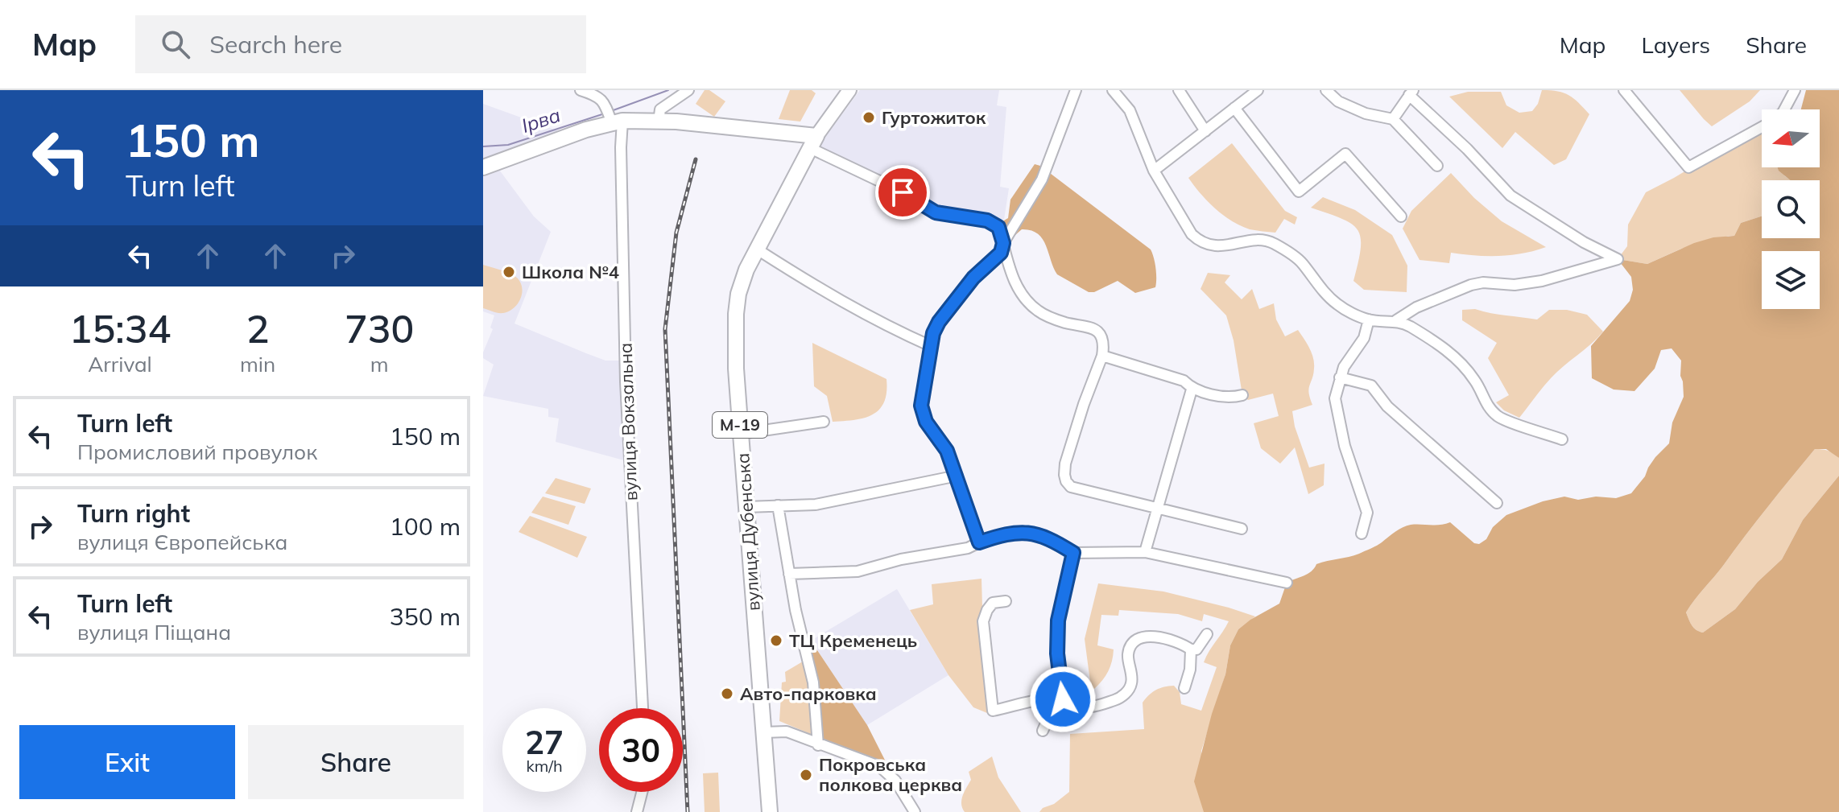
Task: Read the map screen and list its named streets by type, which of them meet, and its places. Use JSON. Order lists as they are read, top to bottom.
{
  "streets": {
    "highway": ["М-19", "вулиця Дубенська"],
    "street": ["вулиця Вокзальна"]
  },
  "crossings": [
    ["М-19", "вулиця Дубенська"]
  ],
  "water": ["Ірва"],
  "places": [
    "Гуртожиток",
    "Школа №4",
    "ТЦ Кременець",
    "Авто-парковка",
    "Покровська полкова церква"
  ],
  "north": "left",
  "page": {
    "header": "Map",
    "search": "Search here",
    "nav": ["Map", "Layers", "Share"],
    "turn": ["150 m", "Turn left"],
    "eta": [
      "15:34",
      "Arrival",
      "2",
      "min",
      "730",
      "m"
    ],
    "list": [
      {
        "name": "Turn left",
        "note": "Промисловий провулок",
        "value": "150 m"
      },
      {
        "name": "Turn right",
        "note": "вулиця Європейська",
        "value": "100 m"
      },
      {
        "name": "Turn left",
        "note": "вулиця Піщана",
        "value": "350 m"
      }
    ],
    "speed": "27 km/h",
    "limit": "30",
    "buttons": ["Exit", "Share"]
  }
}
